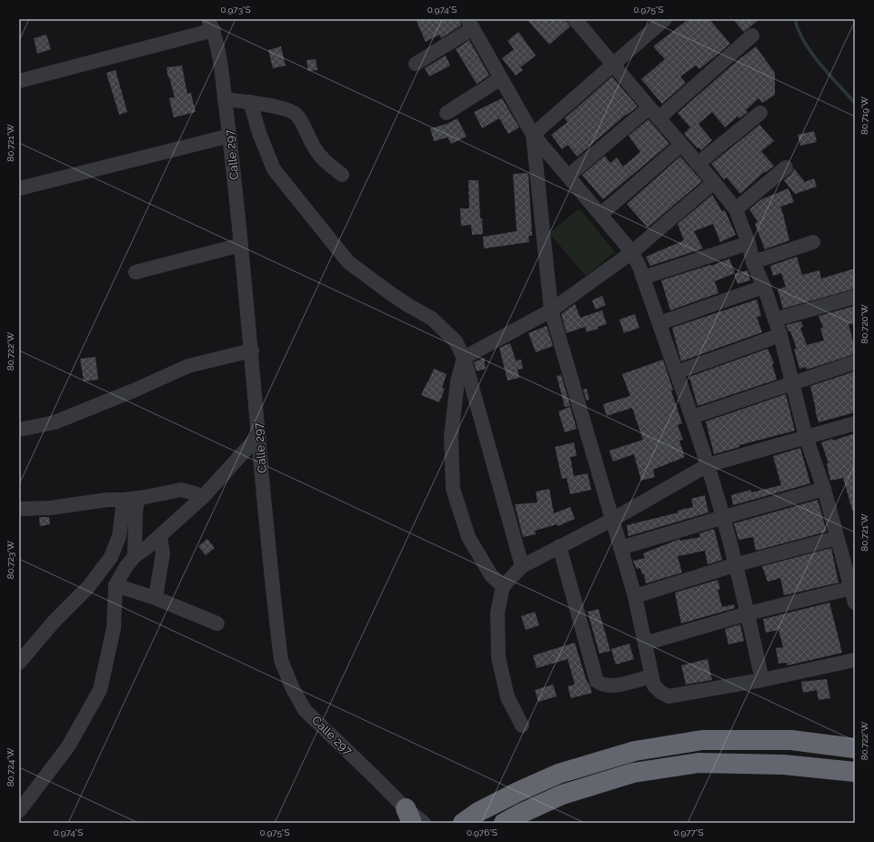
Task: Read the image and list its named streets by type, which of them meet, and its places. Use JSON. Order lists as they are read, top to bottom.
{
  "streets": {
    "street": ["Calle 297"]
  },
  "coordinates": [
    "0.973°S",
    "0.974°S",
    "0.975°S",
    "80.719°W",
    "80.721°W",
    "80.720°W",
    "80.722°W",
    "80.723°W",
    "80.724°W",
    "0.976°S",
    "0.977°S"
  ]
}
